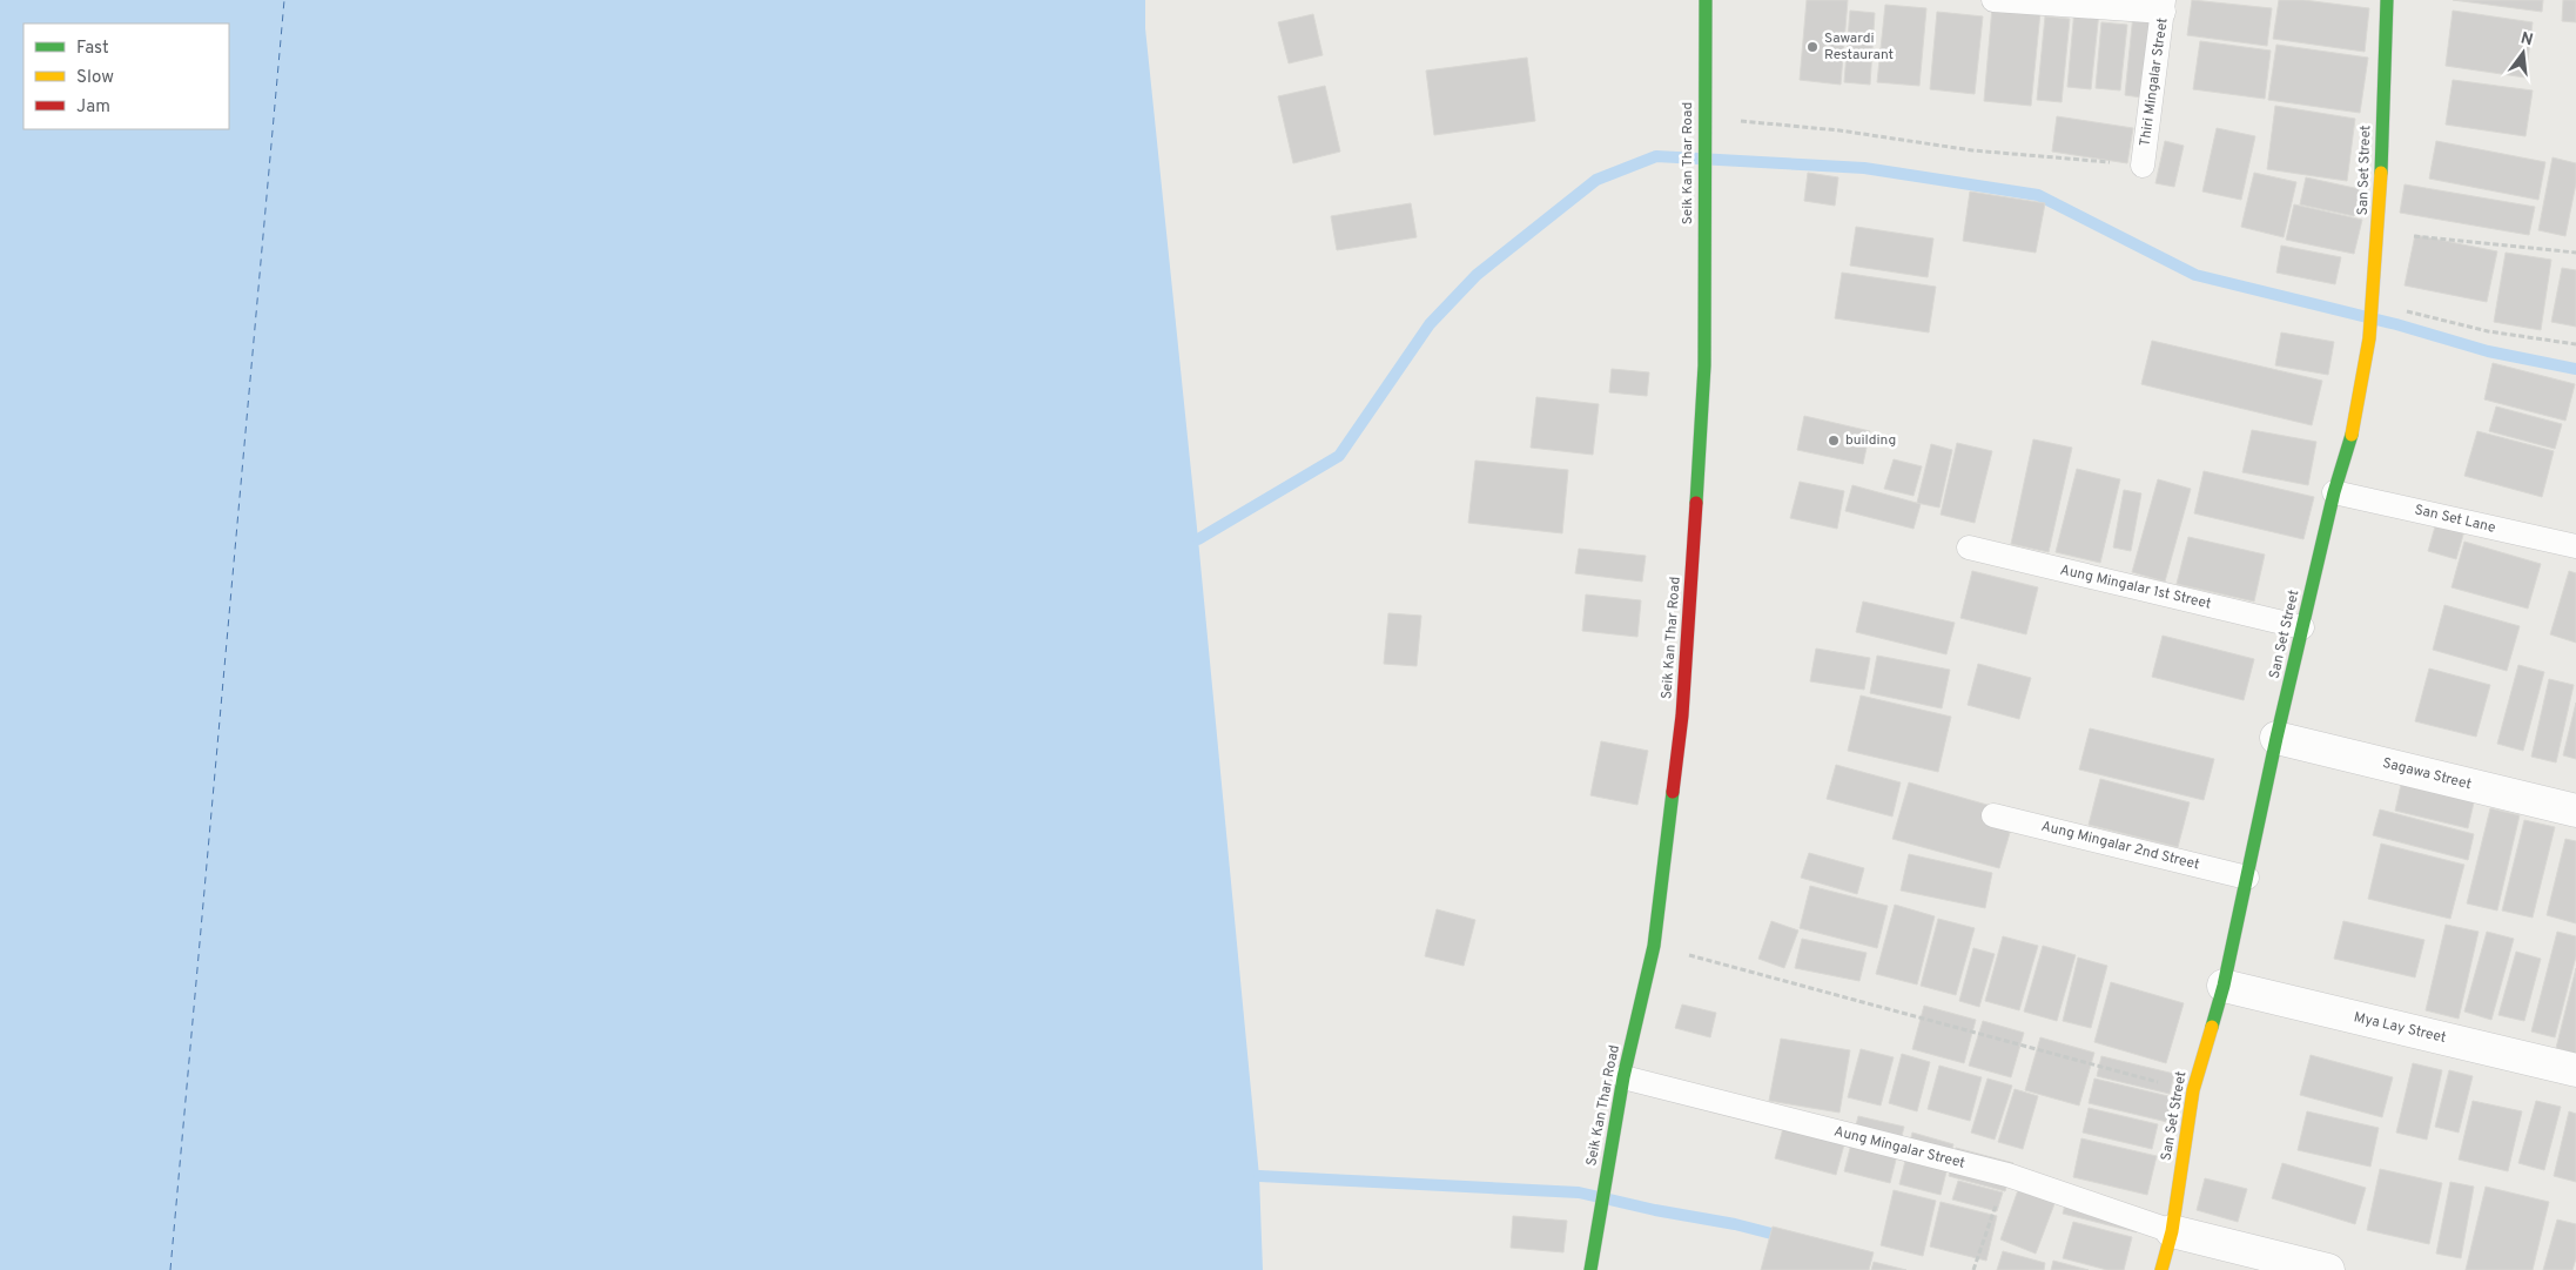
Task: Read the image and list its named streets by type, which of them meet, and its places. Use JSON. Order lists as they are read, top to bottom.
{
  "streets": {
    "street": [
      "Seik Kan Thar Road",
      "San Set Street",
      "Sagawa Street",
      "Mya Lay Street"
    ],
    "lane": [
      "Thiri Mingalar Street",
      "San Set Lane",
      "Aung Mingalar 1st Street",
      "Aung Mingalar 2nd Street",
      "Aung Mingalar Street"
    ]
  },
  "crossings": [
    ["Seik Kan Thar Road", "Aung Mingalar Street"],
    ["San Set Street", "San Set Lane"],
    ["San Set Street", "Aung Mingalar 1st Street"],
    ["San Set Street", "Sagawa Street"],
    ["San Set Street", "Aung Mingalar 2nd Street"],
    ["San Set Street", "Mya Lay Street"],
    ["San Set Street", "Aung Mingalar Street"]
  ],
  "places": ["Sawardi Restaurant", "building"],
  "legend": ["Fast", "Slow", "Jam"],
  "north": "top"
}
